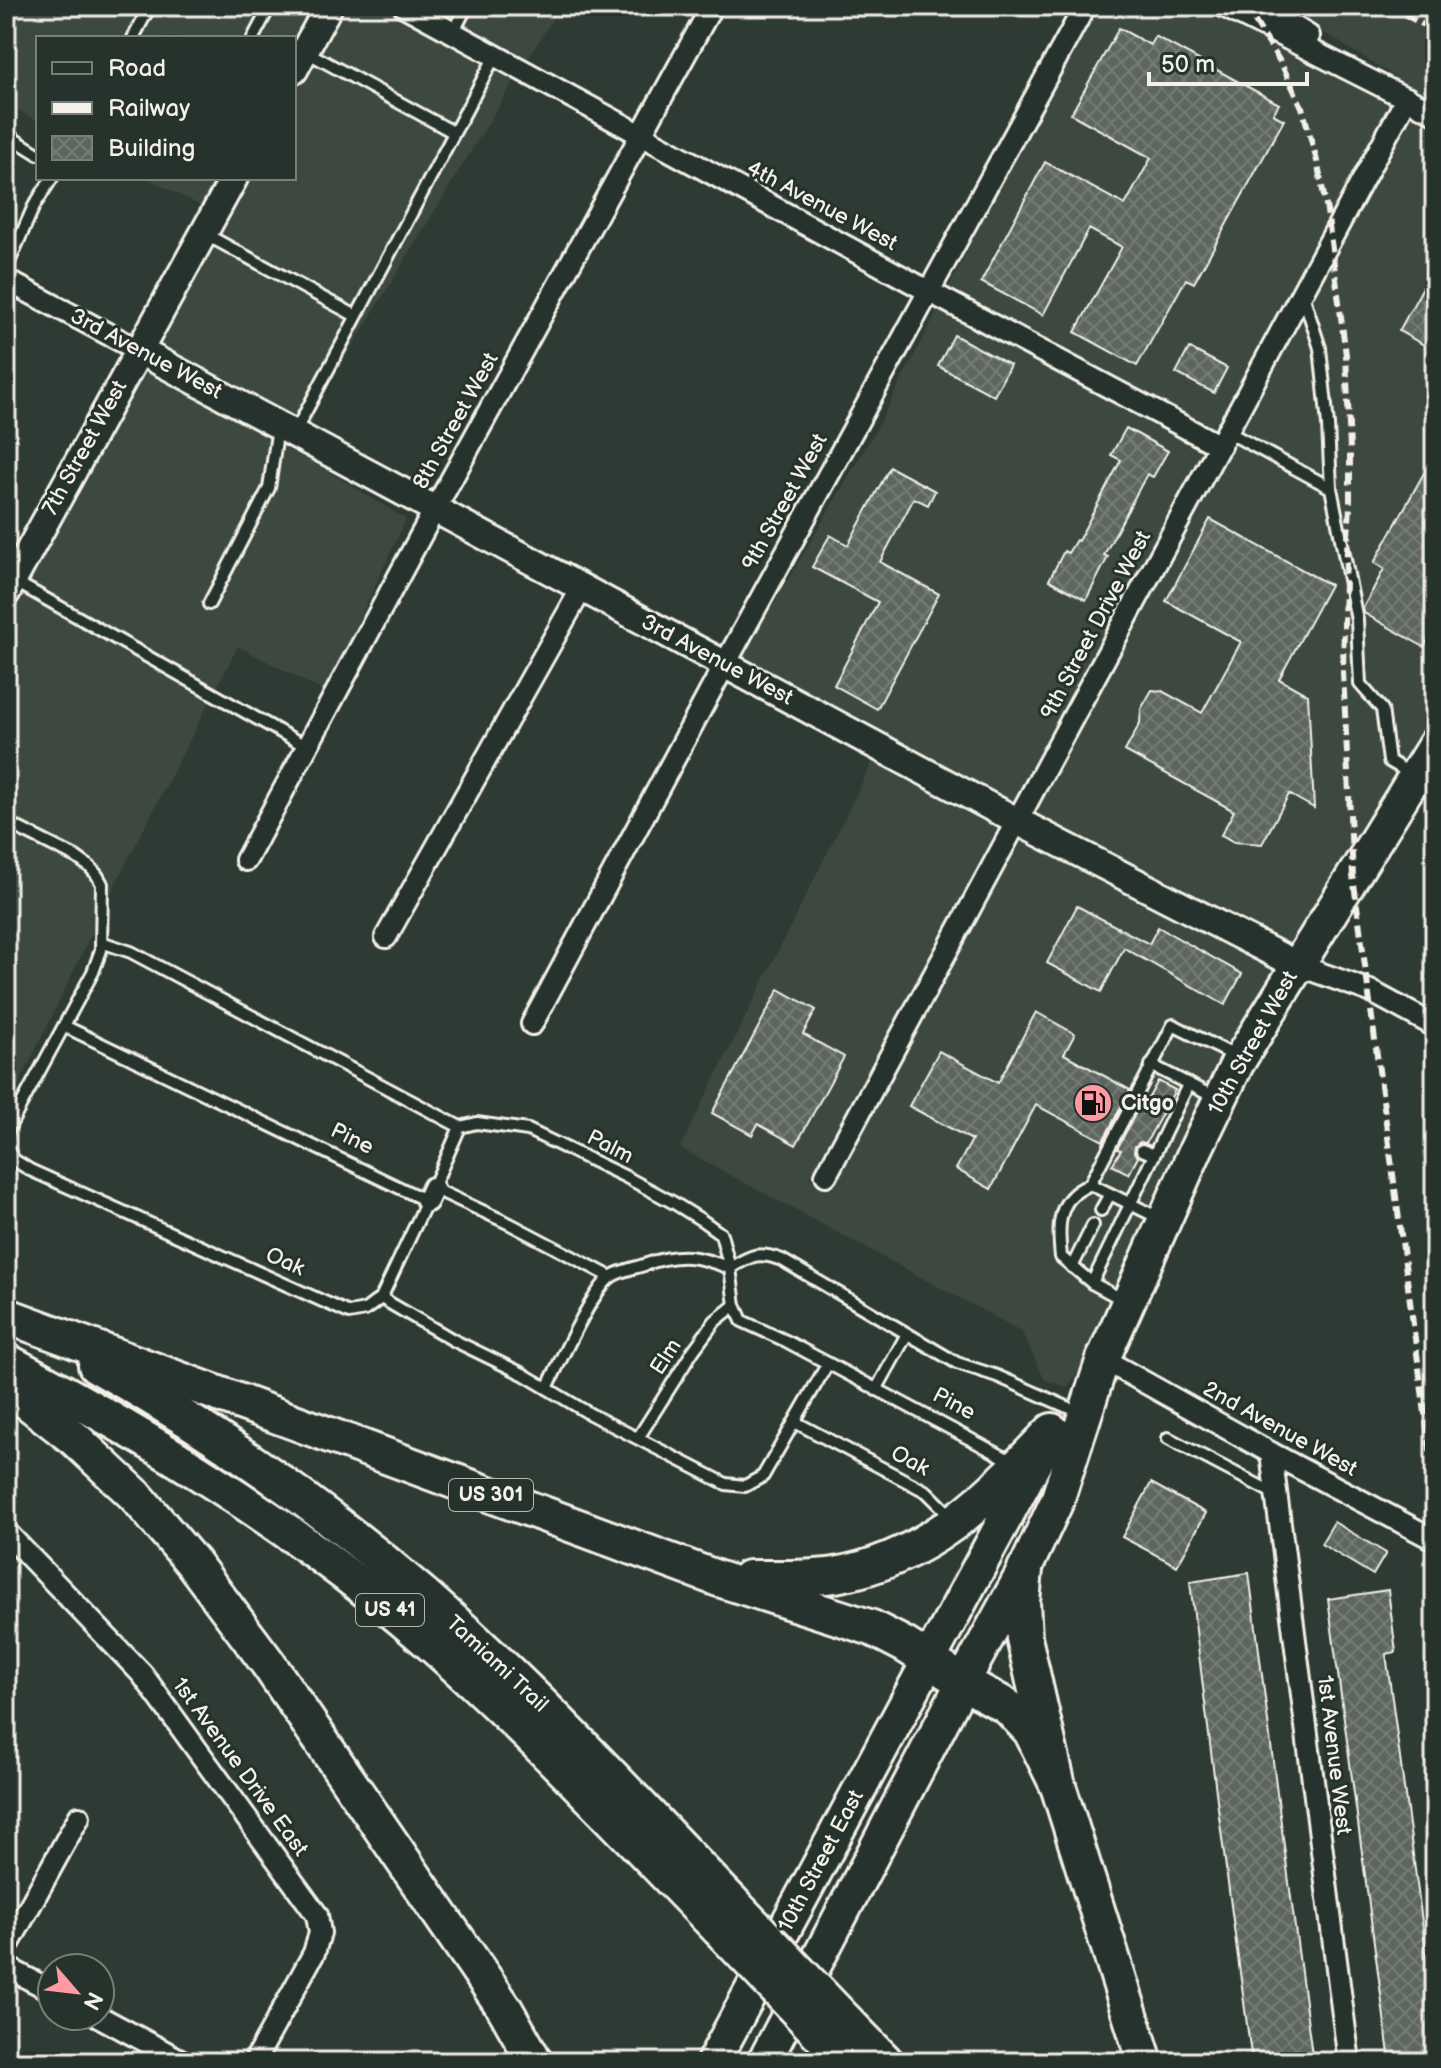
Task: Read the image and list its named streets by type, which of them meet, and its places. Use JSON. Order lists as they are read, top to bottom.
{
  "streets": {
    "highway": ["US 301", "US 41", "Tamiami Trail"],
    "main road": ["10th Street West", "10th Street East"],
    "street": [
      "4th Avenue West",
      "3rd Avenue West",
      "8th Street West",
      "7th Street West",
      "9th Street West",
      "9th Street Drive West",
      "2nd Avenue West",
      "1st Avenue West",
      "1st Avenue Drive East"
    ],
    "lane": [
      "Pine",
      "Palm",
      "Oak",
      "Elm"
    ]
  },
  "crossings": [
    ["4th Avenue West", "8th Street West"],
    ["4th Avenue West", "9th Street West"],
    ["4th Avenue West", "9th Street Drive West"],
    ["3rd Avenue West", "8th Street West"],
    ["3rd Avenue West", "7th Street West"],
    ["3rd Avenue West", "9th Street West"],
    ["3rd Avenue West", "9th Street Drive West"],
    ["3rd Avenue West", "10th Street West"],
    ["10th Street West", "2nd Avenue West"],
    ["10th Street West", "US 301"],
    ["10th Street West", "10th Street East"],
    ["Pine", "Palm"],
    ["Pine", "Elm"],
    ["Palm", "Elm"],
    ["2nd Avenue West", "1st Avenue West"],
    ["US 301", "Tamiami Trail"],
    ["US 301", "10th Street East"]
  ],
  "places": {
    "fuel station": ["Citgo"]
  },
  "legend": ["Road", "Railway", "Building"],
  "scale_bar": "50 m",
  "north": "bottom right"
}
